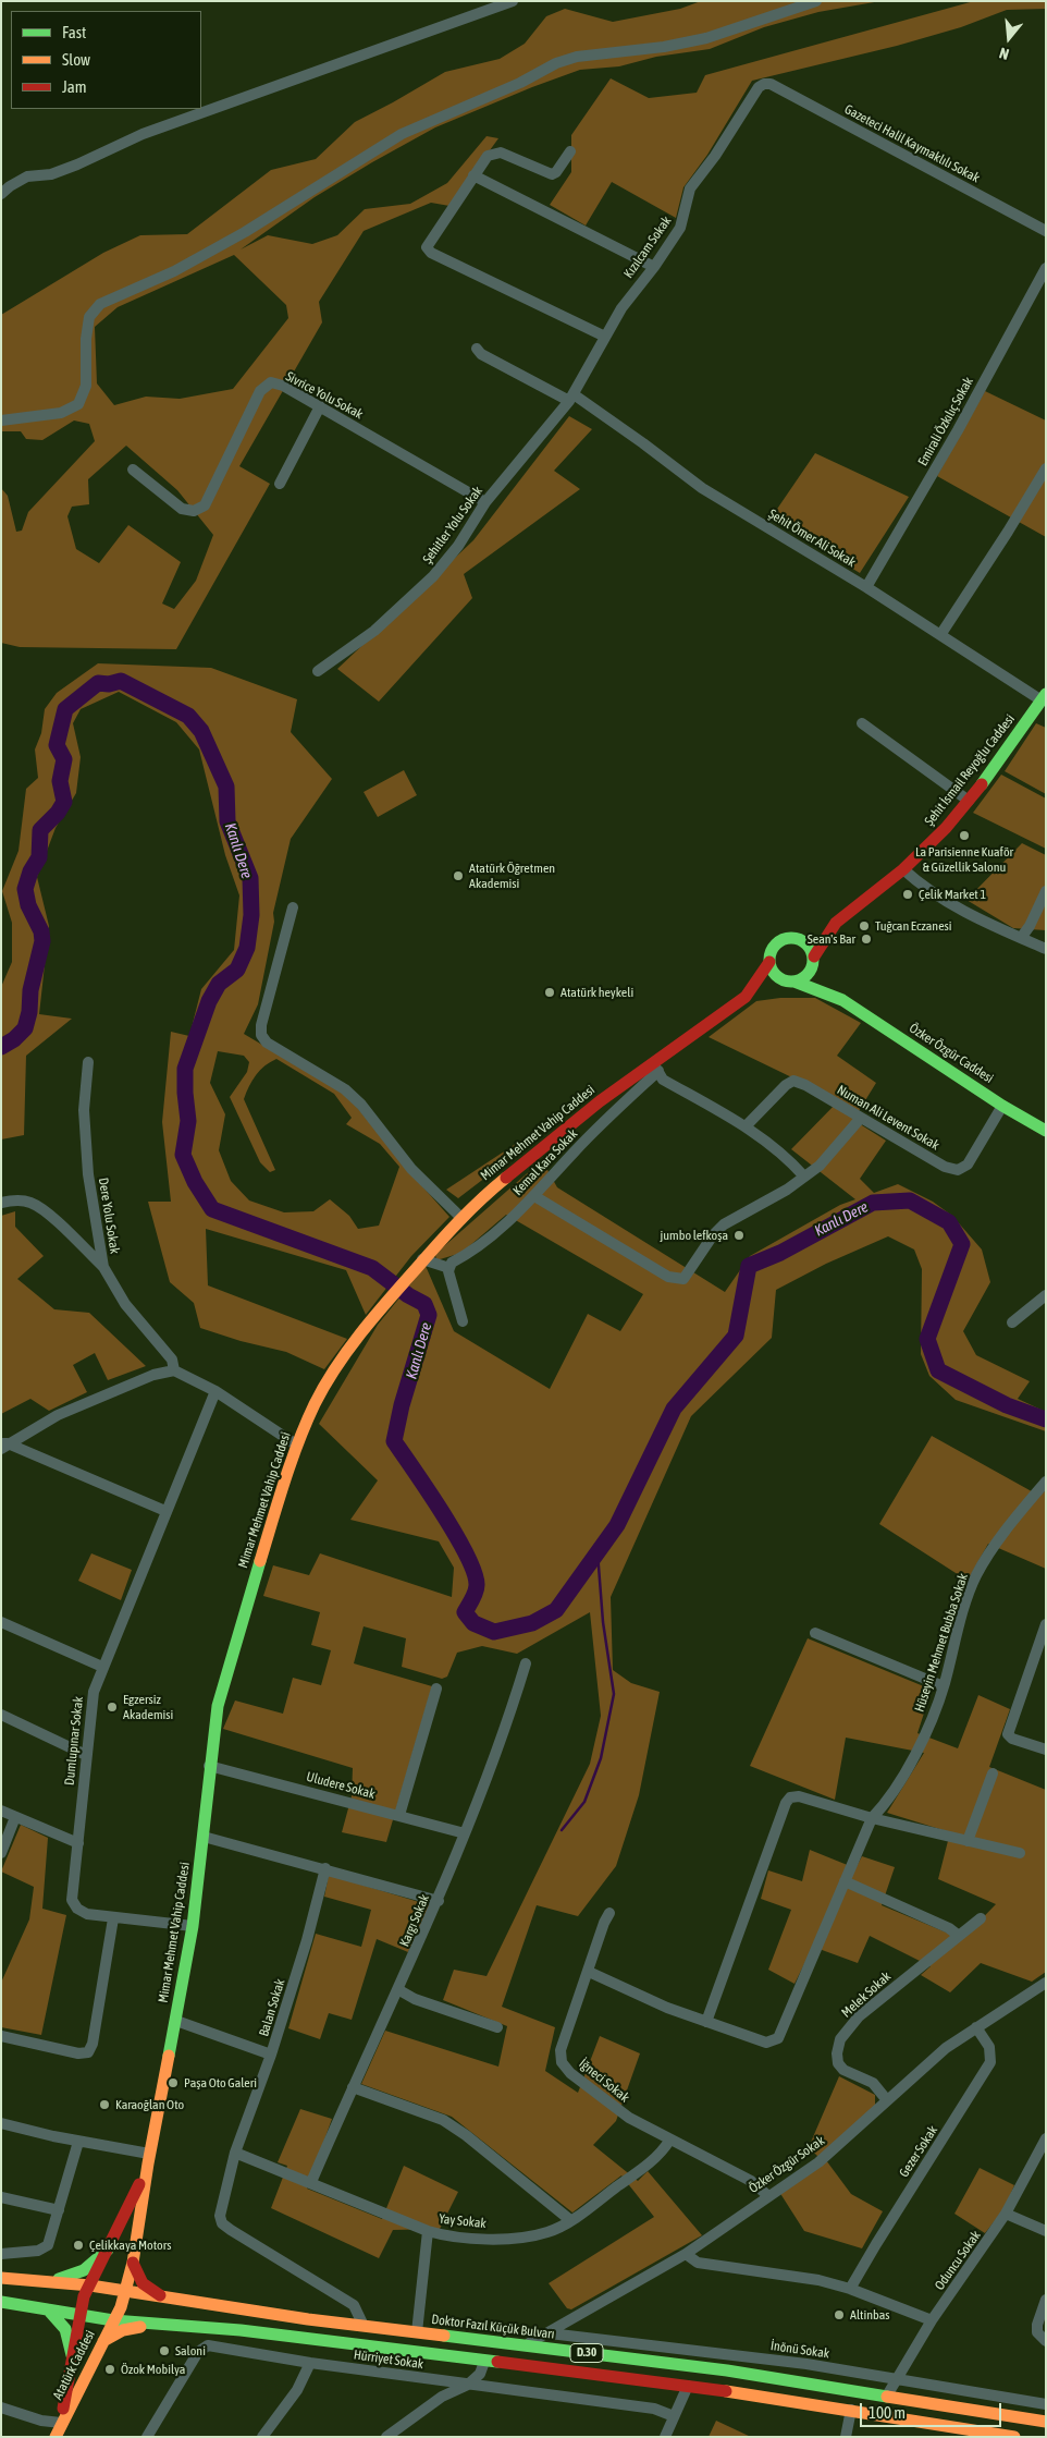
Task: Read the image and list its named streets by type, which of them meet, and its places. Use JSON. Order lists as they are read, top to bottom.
{
  "streets": {
    "main road": [
      "Şehit İsmail Reyoğlu Caddesi",
      "Özker Özgür Caddesi",
      "Mimar Mehmet Vahip Caddesi",
      "Doktor Fazıl Küçük Bulvarı",
      "D.30",
      "Atatürk Caddesi"
    ],
    "street": [
      "Gazeteci Halil Kaymaklılı Sokak",
      "Kızılcam Sokak",
      "Sivrice Yolu Sokak",
      "Emirali Özkılıç Sokak",
      "Şehitler Yolu Sokak",
      "Şehit Ömer Ali Sokak",
      "Numan Ali Levent Sokak",
      "Kemal Kara Sokak",
      "Dere Yolu Sokak",
      "Hüseyin Mehmet Bubba Sokak",
      "Dumlupınar Sokak",
      "Uludere Sokak",
      "Kargı Sokak",
      "Melek Sokak",
      "Balan Sokak",
      "İğneci Sokak",
      "Gezer Sokak",
      "Özker Özgür Sokak",
      "Yay Sokak",
      "Oduncu Sokak",
      "İnönü Sokak",
      "Hürriyet Sokak"
    ]
  },
  "crossings": [
    ["Gazeteci Halil Kaymaklılı Sokak", "Kızılcam Sokak"],
    ["Kızılcam Sokak", "Şehitler Yolu Sokak"],
    ["Kızılcam Sokak", "Şehit Ömer Ali Sokak"],
    ["Sivrice Yolu Sokak", "Şehitler Yolu Sokak"],
    ["Emirali Özkılıç Sokak", "Şehit Ömer Ali Sokak"],
    ["Şehitler Yolu Sokak", "Şehit Ömer Ali Sokak"],
    ["Şehit Ömer Ali Sokak", "Şehit İsmail Reyoğlu Caddesi"],
    ["Şehit İsmail Reyoğlu Caddesi", "Özker Özgür Caddesi"],
    ["Şehit İsmail Reyoğlu Caddesi", "Mimar Mehmet Vahip Caddesi"],
    ["Özker Özgür Caddesi", "Numan Ali Levent Sokak"],
    ["Özker Özgür Caddesi", "Mimar Mehmet Vahip Caddesi"],
    ["Mimar Mehmet Vahip Caddesi", "Kemal Kara Sokak"],
    ["Mimar Mehmet Vahip Caddesi", "Uludere Sokak"],
    ["Mimar Mehmet Vahip Caddesi", "Doktor Fazıl Küçük Bulvarı"],
    ["Mimar Mehmet Vahip Caddesi", "D.30"],
    ["Mimar Mehmet Vahip Caddesi", "Atatürk Caddesi"],
    ["Uludere Sokak", "Kargı Sokak"],
    ["Kargı Sokak", "Yay Sokak"],
    ["Melek Sokak", "Özker Özgür Sokak"],
    ["Balan Sokak", "Yay Sokak"],
    ["İğneci Sokak", "Özker Özgür Sokak"],
    ["İğneci Sokak", "Yay Sokak"],
    ["Gezer Sokak", "Özker Özgür Sokak"],
    ["Özker Özgür Sokak", "Doktor Fazıl Küçük Bulvarı"],
    ["Özker Özgür Sokak", "İnönü Sokak"],
    ["Oduncu Sokak", "Doktor Fazıl Küçük Bulvarı"],
    ["Oduncu Sokak", "İnönü Sokak"],
    ["D.30", "Atatürk Caddesi"]
  ],
  "water": ["Kanlı Dere"],
  "places": [
    "La Parisienne Kuaför & Güzellik Salonu",
    "Atatürk Öğretmen Akademisi",
    "Çelik Market 1",
    "Tuğcan Eczanesi",
    "Sean's Bar",
    "Atatürk heykeli",
    "jumbo lefkoşa",
    "Egzersiz Akademisi",
    "Paşa Oto Galeri",
    "Karaoğlan Oto",
    "Çelikkaya Motors",
    "Altinbas",
    "Saloni",
    "Özok Mobilya"
  ],
  "legend": ["Fast", "Slow", "Jam"],
  "scale_bar": "100 m",
  "north": "bottom"
}
